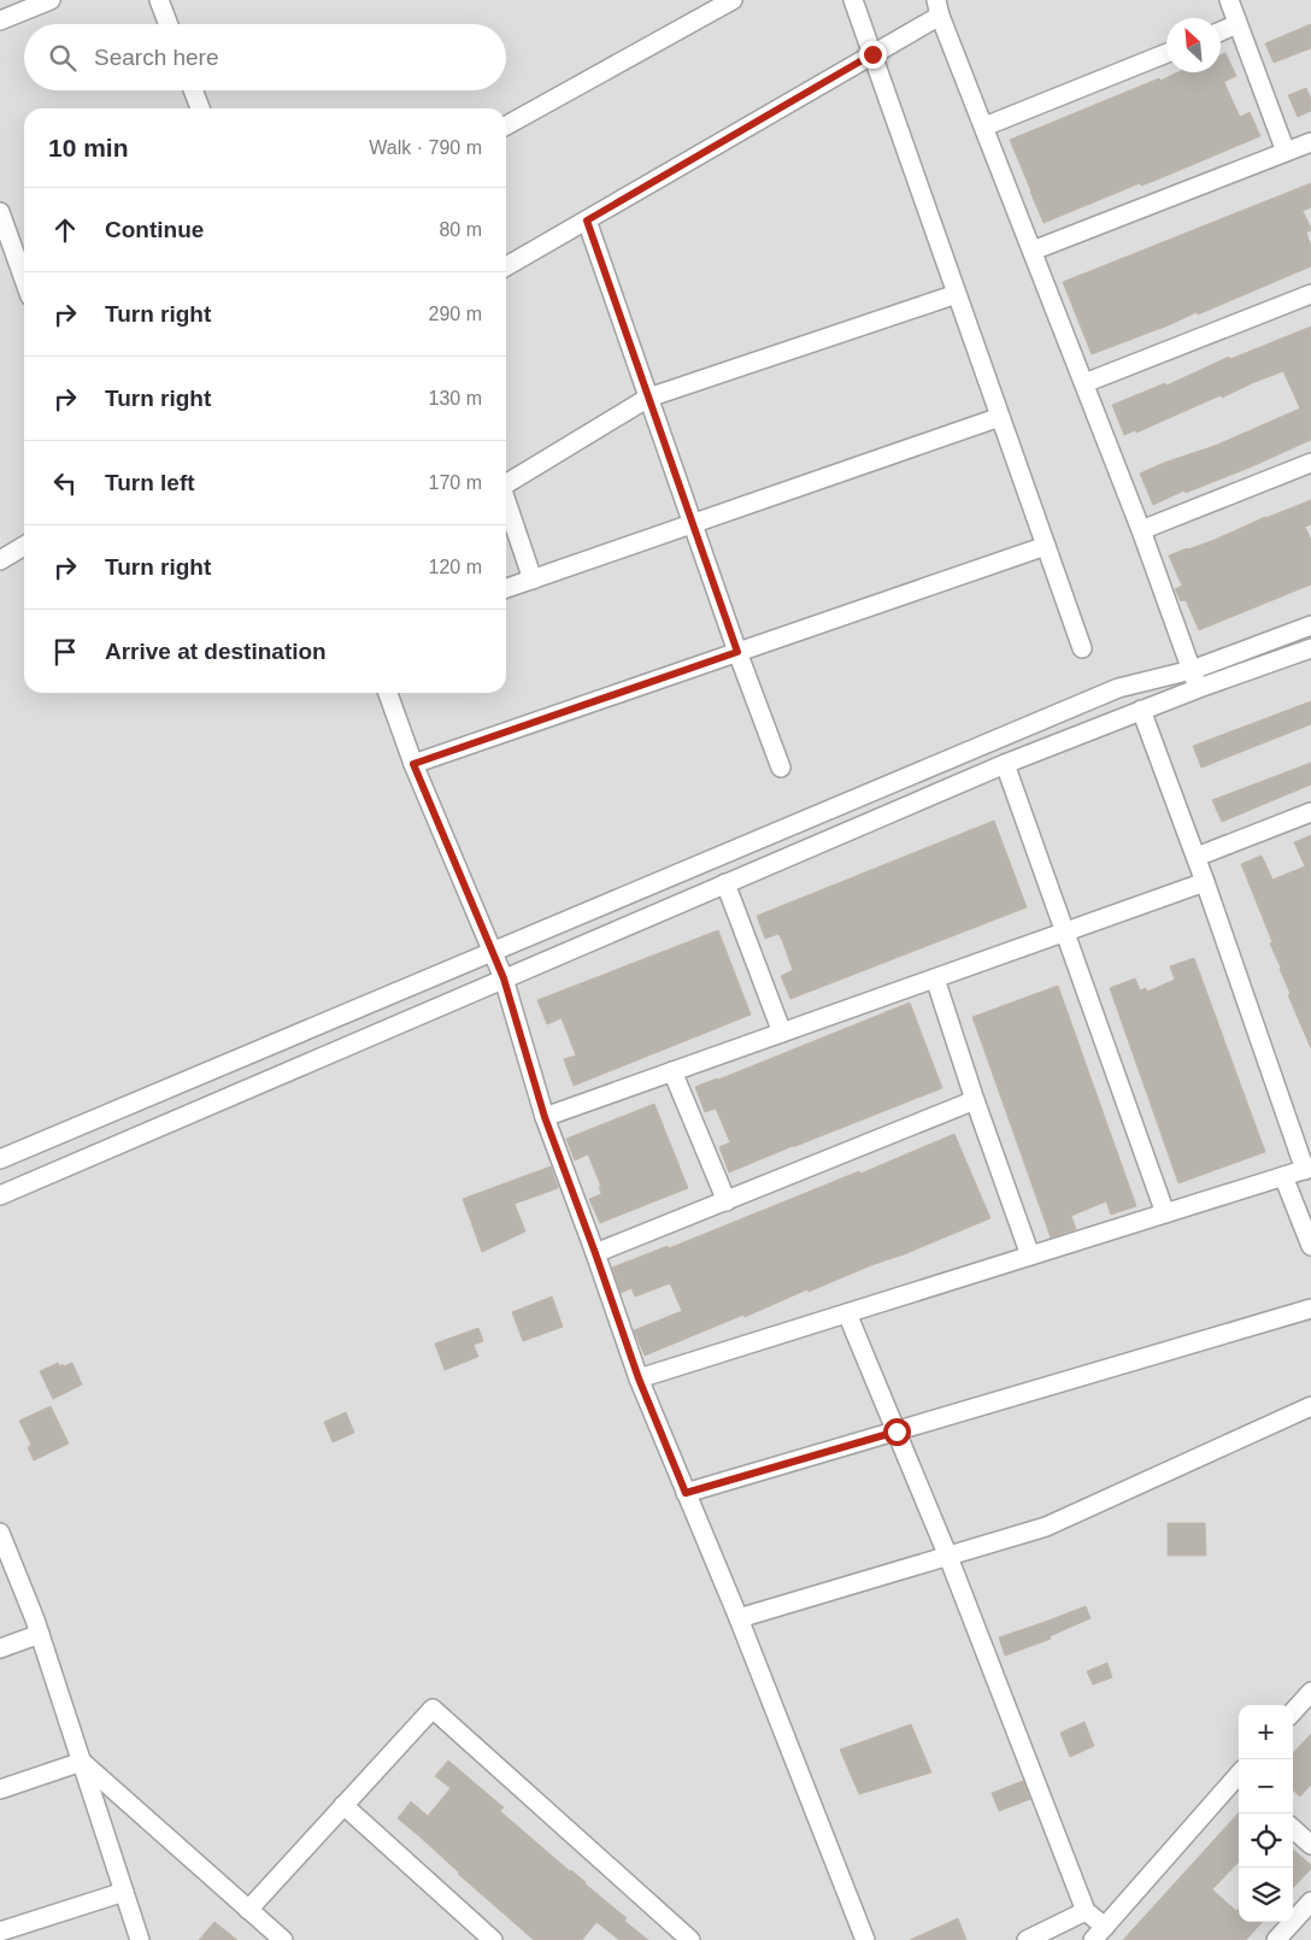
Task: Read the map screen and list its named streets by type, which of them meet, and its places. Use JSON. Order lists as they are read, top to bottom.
{
  "north": "top left",
  "page": {
    "search": "Search here",
    "heading": ["10 min", "Walk · 790 m"],
    "list": [
      ["Continue", "80 m"],
      ["Turn right", "290 m"],
      ["Turn right", "130 m"],
      ["Turn left", "170 m"],
      ["Turn right", "120 m"],
      "Arrive at destination"
    ],
    "map_buttons": ["+", "−"]
  }
}
